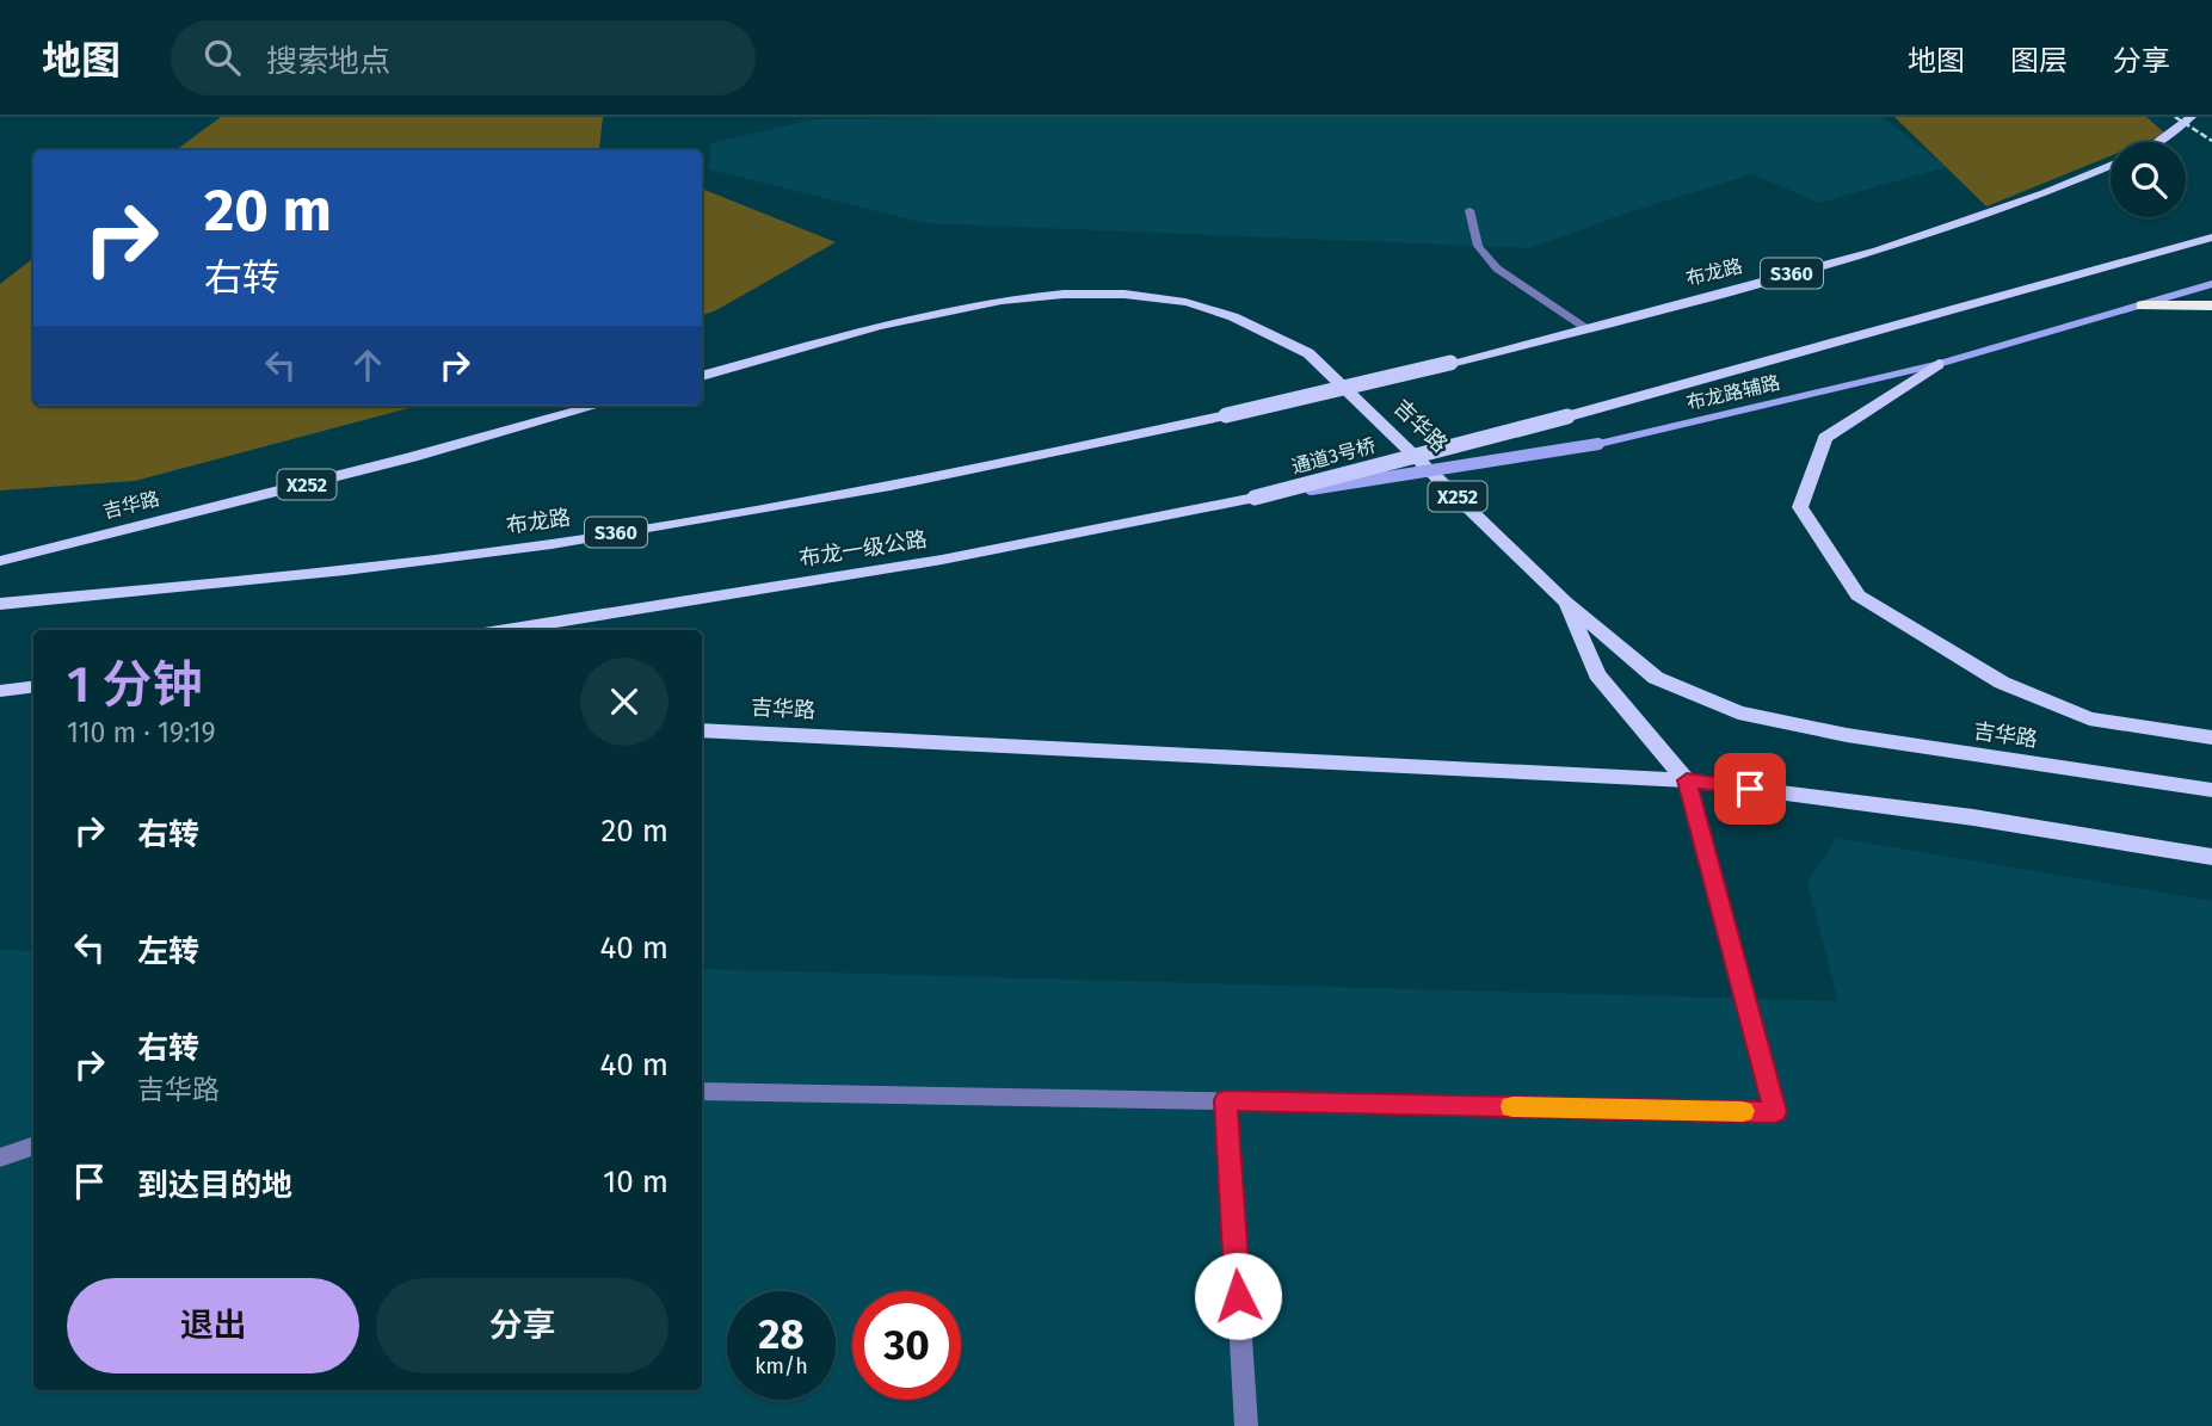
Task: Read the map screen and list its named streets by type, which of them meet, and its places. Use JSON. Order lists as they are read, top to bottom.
{
  "streets": {
    "main road": [
      "布龙路",
      "S360",
      "布龙路辅路",
      "吉华路",
      "通道3号桥",
      "X252",
      "布龙一级公路"
    ]
  },
  "crossings": [
    ["布龙路辅路", "通道3号桥"],
    ["布龙路辅路", "布龙一级公路"],
    ["通道3号桥", "布龙一级公路"]
  ],
  "page": {
    "header": "地图",
    "search": "搜索地点",
    "nav": ["地图", "图层", "分享"],
    "turn": ["20 m", "右转"],
    "heading": ["1 分钟", "110 m · 19:19"],
    "list": [
      {
        "name": "右转",
        "value": "20 m"
      },
      {
        "name": "左转",
        "value": "40 m"
      },
      {
        "name": "右转",
        "note": "吉华路",
        "value": "40 m"
      },
      {
        "name": "到达目的地",
        "value": "10 m"
      }
    ],
    "buttons": ["退出", "分享"],
    "speed": "28 km/h",
    "limit": "30"
  }
}
